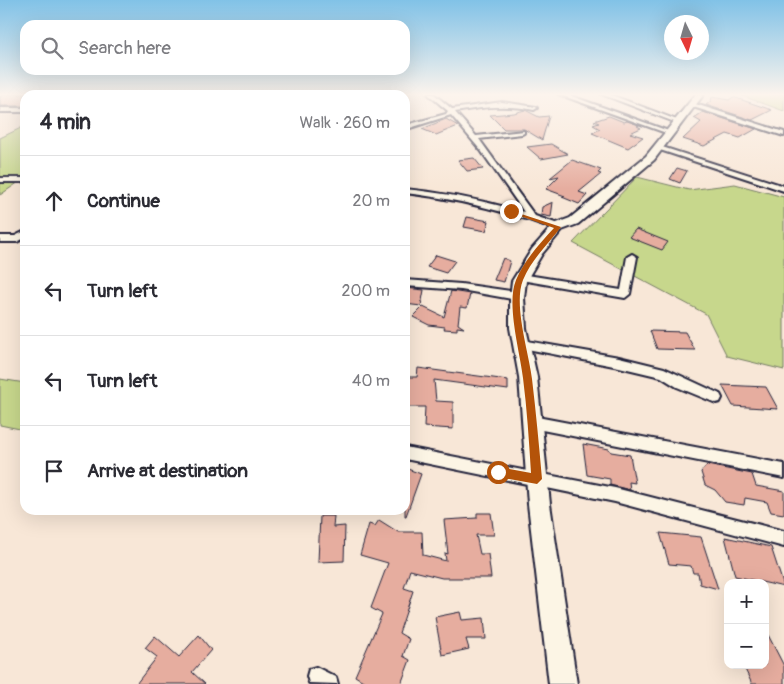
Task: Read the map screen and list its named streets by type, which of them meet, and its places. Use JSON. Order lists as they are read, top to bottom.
{
  "north": "bottom",
  "page": {
    "search": "Search here",
    "heading": ["4 min", "Walk · 260 m"],
    "list": [
      ["Continue", "20 m"],
      ["Turn left", "200 m"],
      ["Turn left", "40 m"],
      "Arrive at destination"
    ],
    "map_buttons": ["+", "−"]
  }
}
